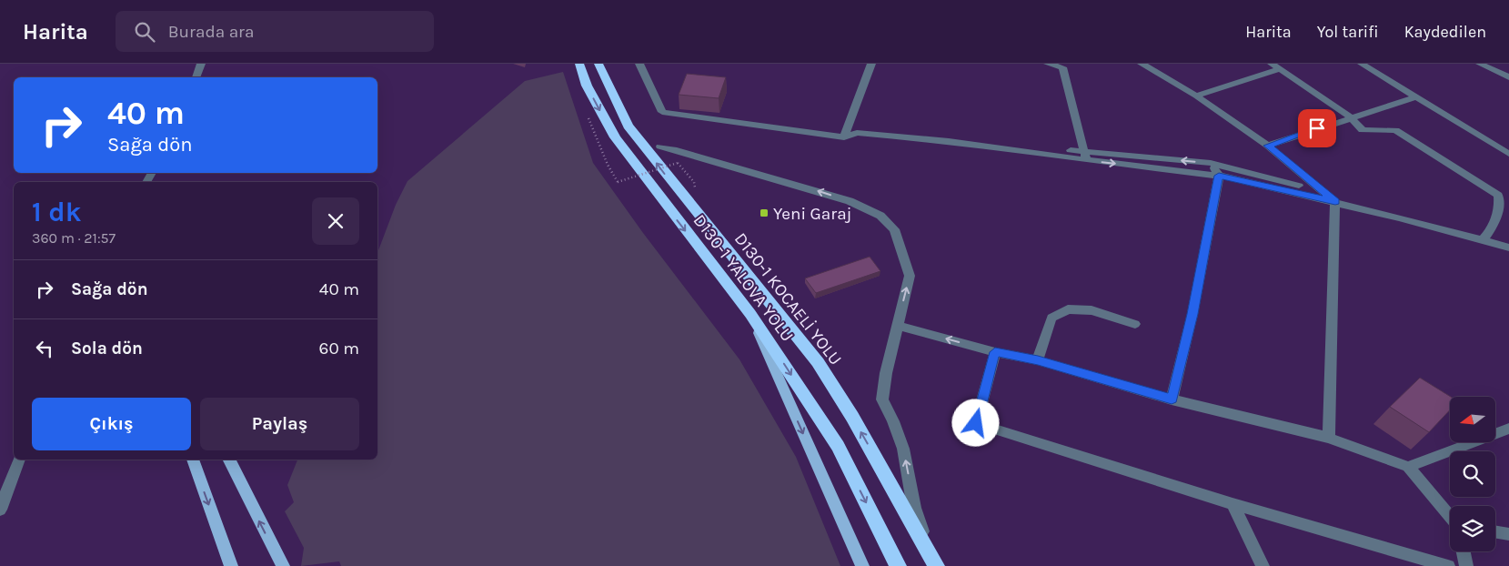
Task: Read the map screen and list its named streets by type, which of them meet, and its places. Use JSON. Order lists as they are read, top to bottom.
{
  "streets": {
    "highway": ["D130-1 YALOVA YOLU", "D130-1 KOCAELİ YOLU"]
  },
  "one_way": ["D130-1 YALOVA YOLU", "D130-1 KOCAELİ YOLU"],
  "places": {
    "transit": ["Yeni Garaj"]
  },
  "north": "left",
  "page": {
    "header": "Harita",
    "search": "Burada ara",
    "nav": ["Harita", "Yol tarifi", "Kaydedilen"],
    "turn": ["40 m", "Sağa dön"],
    "heading": ["1 dk", "360 m · 21:57"],
    "list": [
      {
        "name": "Sağa dön",
        "value": "40 m"
      },
      {
        "name": "Sola dön",
        "value": "60 m"
      }
    ],
    "buttons": ["Çıkış", "Paylaş"]
  }
}
